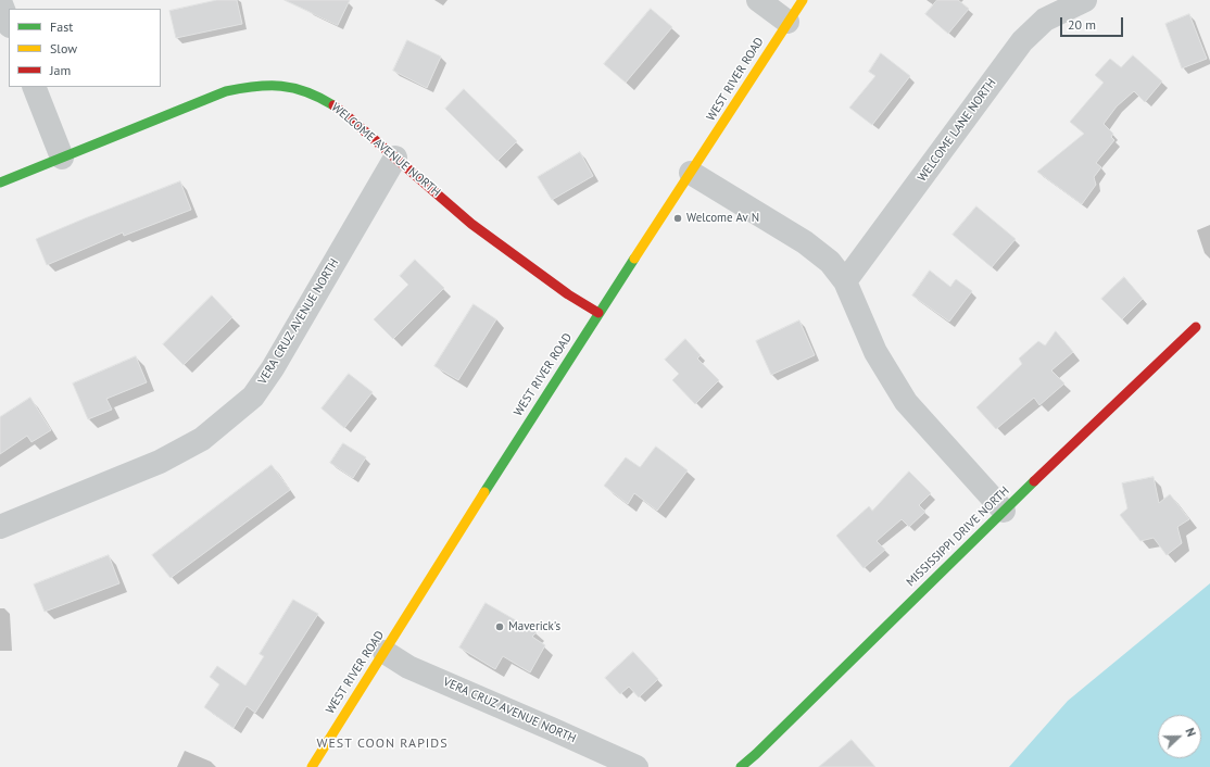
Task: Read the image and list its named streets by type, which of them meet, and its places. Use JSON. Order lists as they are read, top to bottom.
{
  "streets": {
    "street": [
      "WEST RIVER ROAD",
      "WELCOME LANE NORTH",
      "WELCOME AVENUE NORTH",
      "VERA CRUZ AVENUE NORTH",
      "MISSISSIPPI DRIVE NORTH"
    ]
  },
  "crossings": [
    ["WEST RIVER ROAD", "WELCOME AVENUE NORTH"],
    ["WEST RIVER ROAD", "VERA CRUZ AVENUE NORTH"],
    ["WELCOME AVENUE NORTH", "VERA CRUZ AVENUE NORTH"]
  ],
  "districts": ["WEST COON RAPIDS"],
  "places": ["Welcome Av N", "Maverick's"],
  "legend": ["Fast", "Slow", "Jam"],
  "scale_bar": "20 m",
  "north": "right"
}
